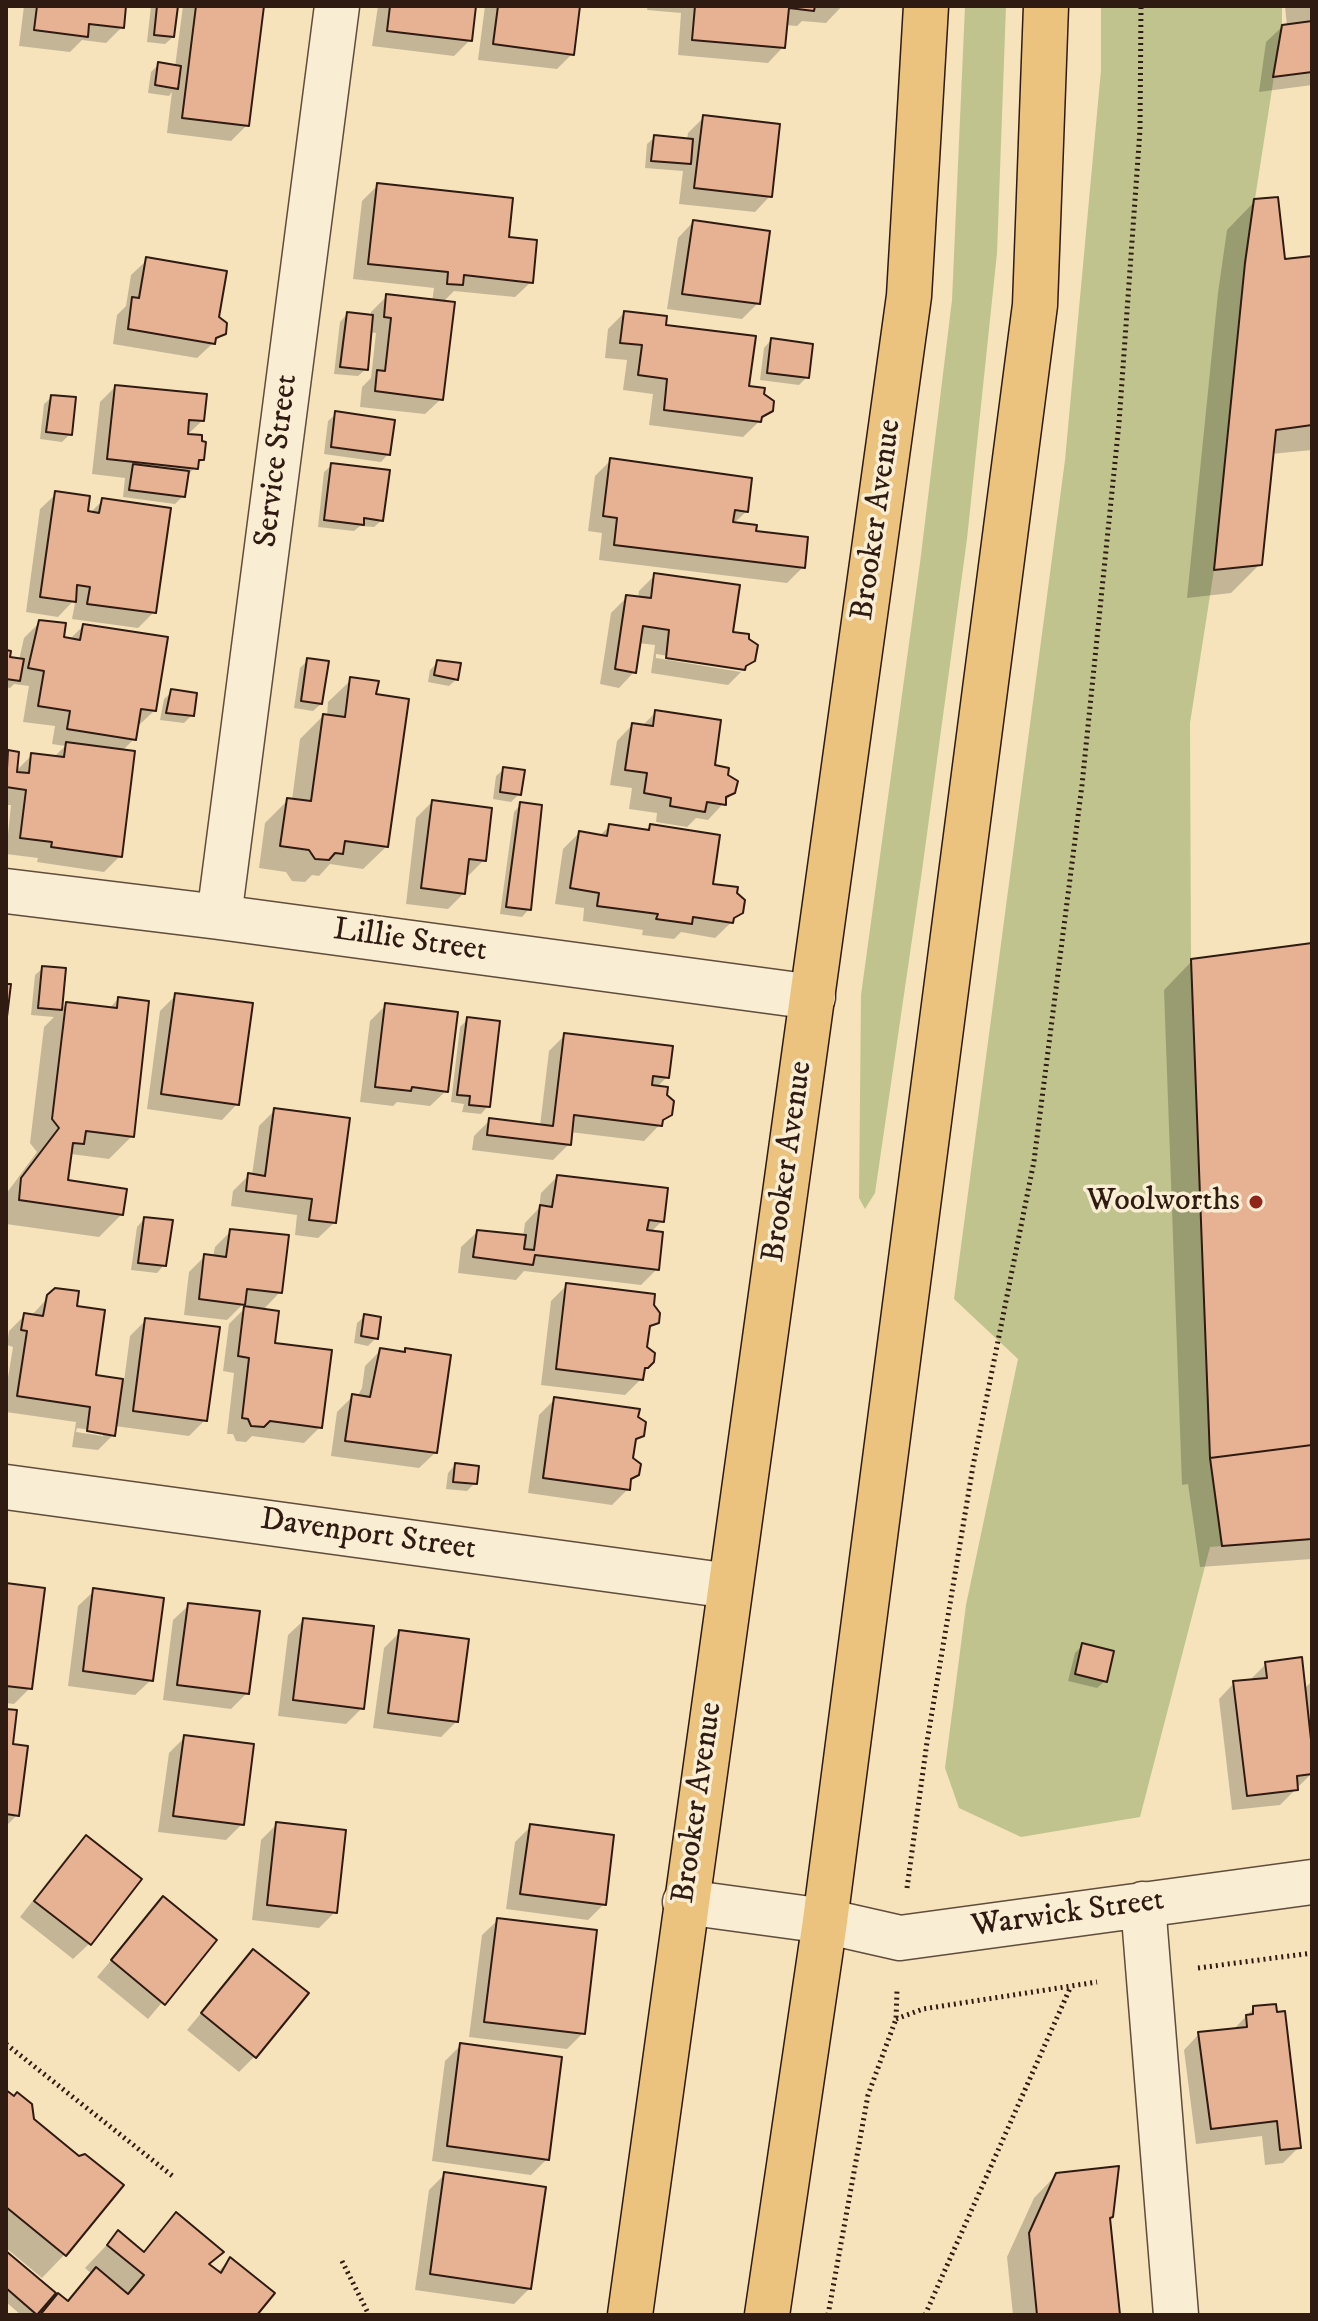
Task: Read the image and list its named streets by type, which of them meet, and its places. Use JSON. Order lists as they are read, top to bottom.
{
  "streets": {
    "highway": ["Brooker Avenue"],
    "street": [
      "Service Street",
      "Lillie Street",
      "Davenport Street",
      "Warwick Street"
    ]
  },
  "crossings": [
    ["Service Street", "Lillie Street"],
    ["Brooker Avenue", "Lillie Street"],
    ["Brooker Avenue", "Davenport Street"],
    ["Brooker Avenue", "Warwick Street"]
  ],
  "places": ["Woolworths"]
}
